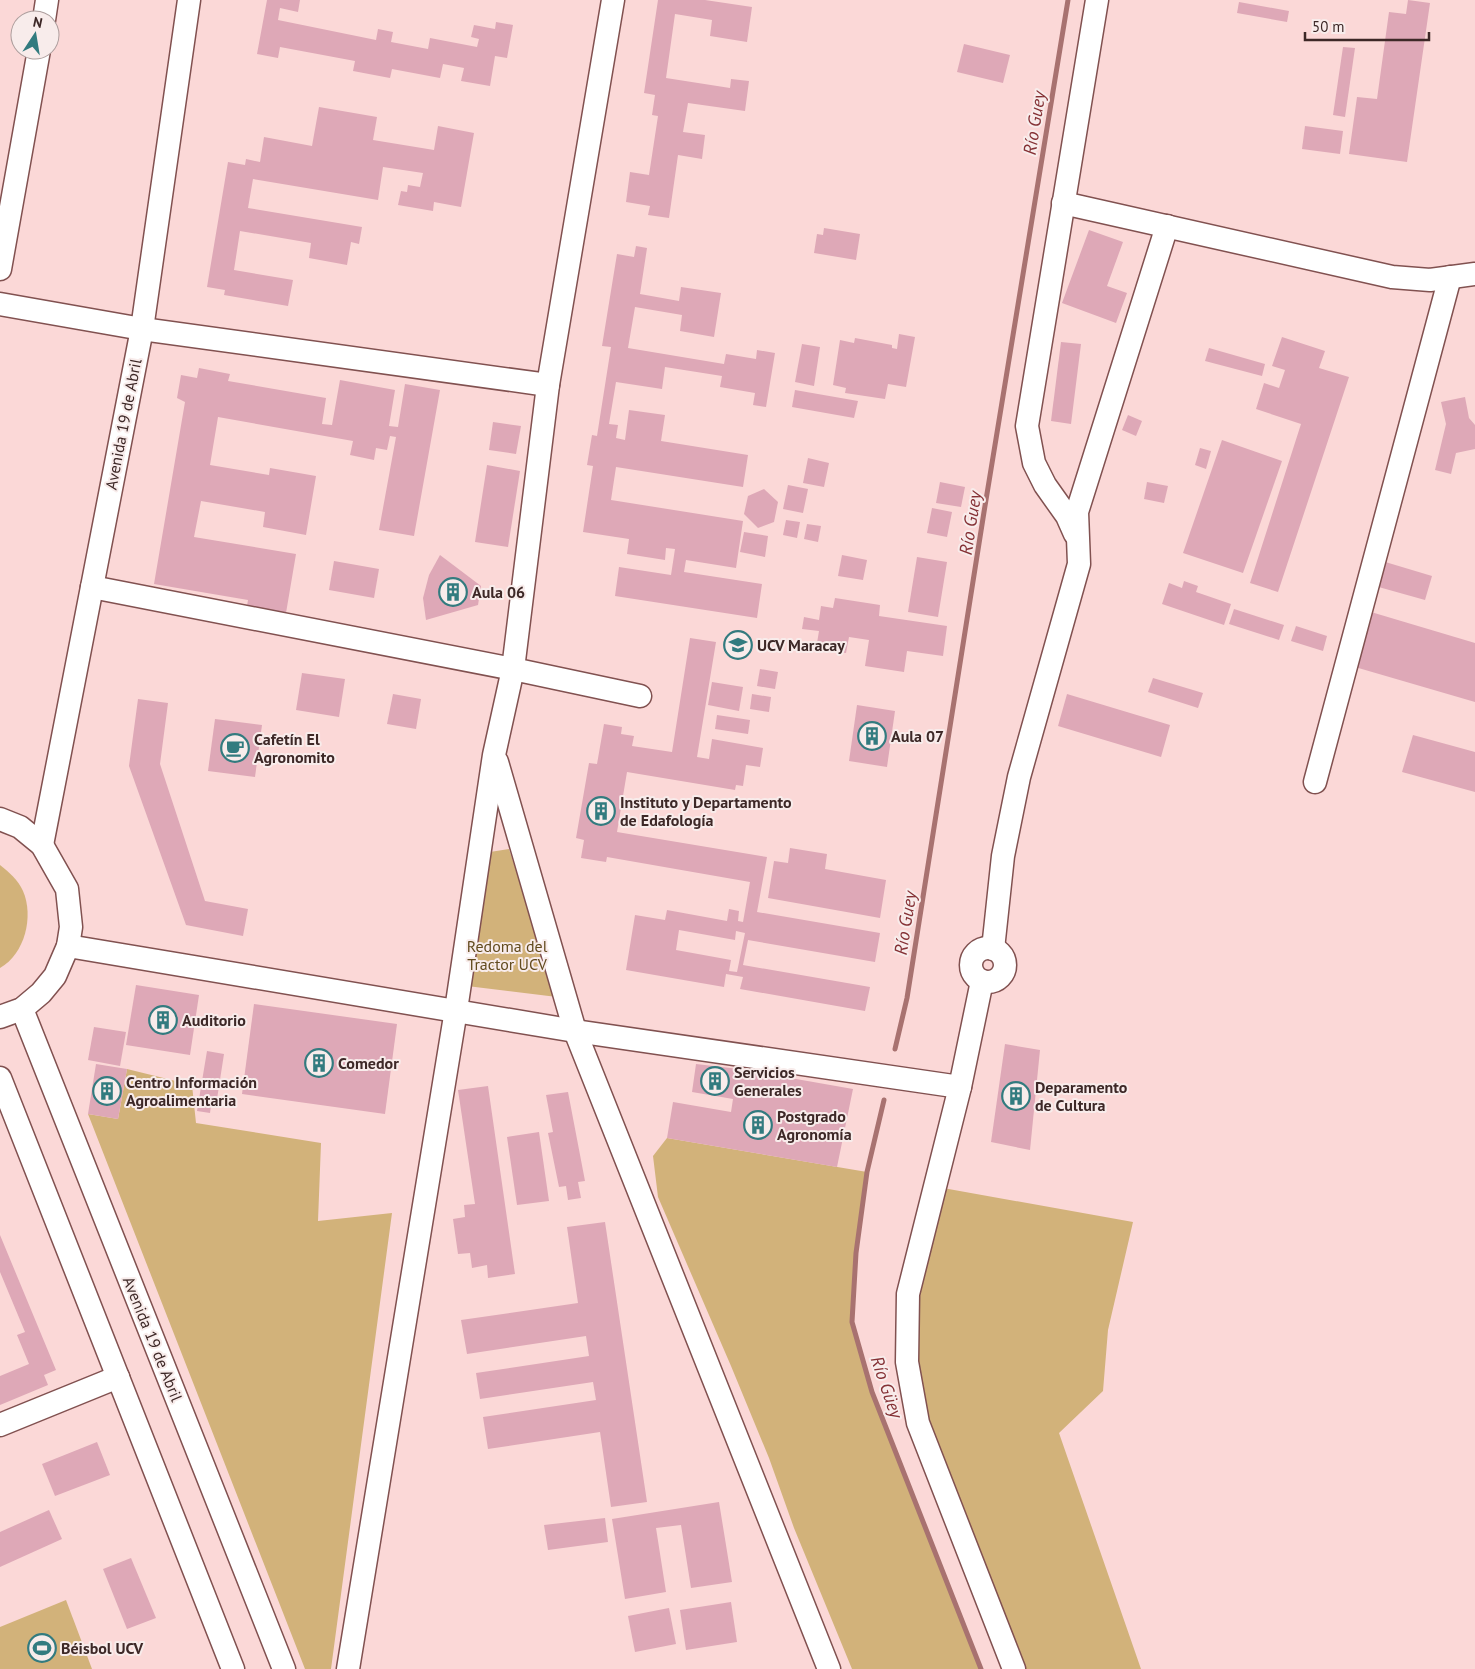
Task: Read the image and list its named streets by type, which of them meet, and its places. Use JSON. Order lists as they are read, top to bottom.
{
  "streets": {
    "lane": ["Avenida 19 de Abril"]
  },
  "water": ["Río Guey", "Río Güey"],
  "parks": ["Redoma del Tractor UCV"],
  "places": {
    "building": [
      "Aula 06",
      "Aula 07",
      "Instituto y Departamento de Edafología",
      "Auditorio",
      "Comedor",
      "Servicios Generales",
      "Centro Información Agroalimentaria",
      "Deparamento de Cultura",
      "Postgrado Agronomía"
    ],
    "school or university": ["UCV Maracay"],
    "cafe": ["Cafetín El Agronomito"],
    "sports": ["Béisbol UCV"]
  },
  "scale_bar": "50 m",
  "north": "top"
}
